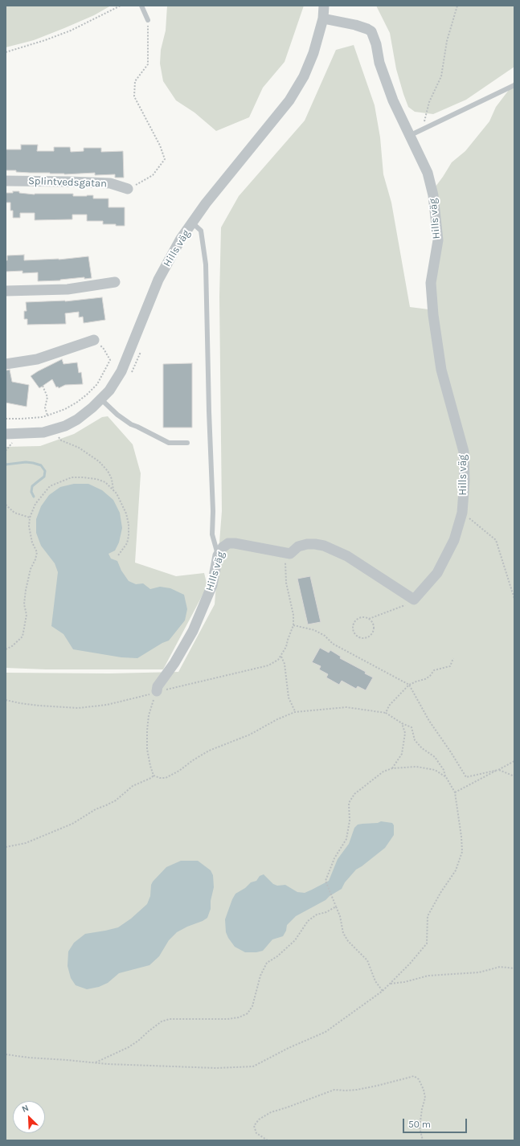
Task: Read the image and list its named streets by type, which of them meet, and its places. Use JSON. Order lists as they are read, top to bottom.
{
  "streets": {
    "street": ["Splintvedsgatan", "Hills väg"]
  },
  "scale_bar": "50 m",
  "north": "top left"
}
